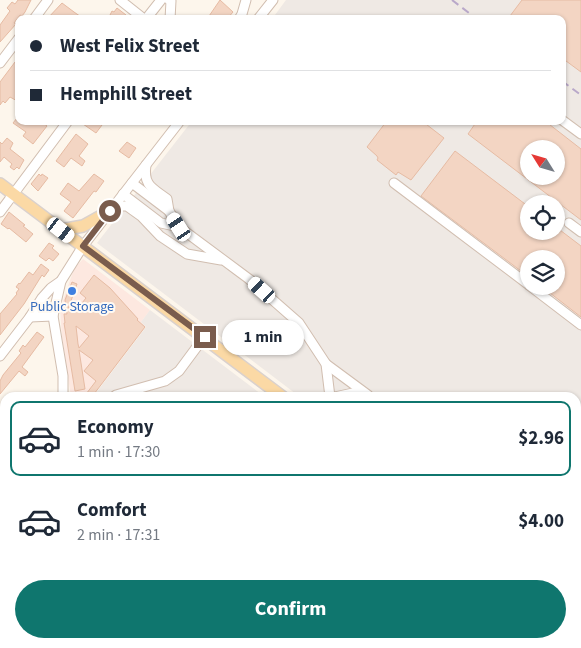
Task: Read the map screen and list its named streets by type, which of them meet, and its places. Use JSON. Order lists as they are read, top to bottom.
{
  "places": ["Public Storage"],
  "north": "top left",
  "page": {
    "banner": ["West Felix Street", "Hemphill Street"],
    "bubble": "1 min",
    "list": [
      {
        "name": "Economy",
        "note": "1 min · 17:30",
        "value": "$2.96"
      },
      {
        "name": "Comfort",
        "note": "2 min · 17:31",
        "value": "$4.00"
      }
    ],
    "buttons": "Confirm"
  }
}
